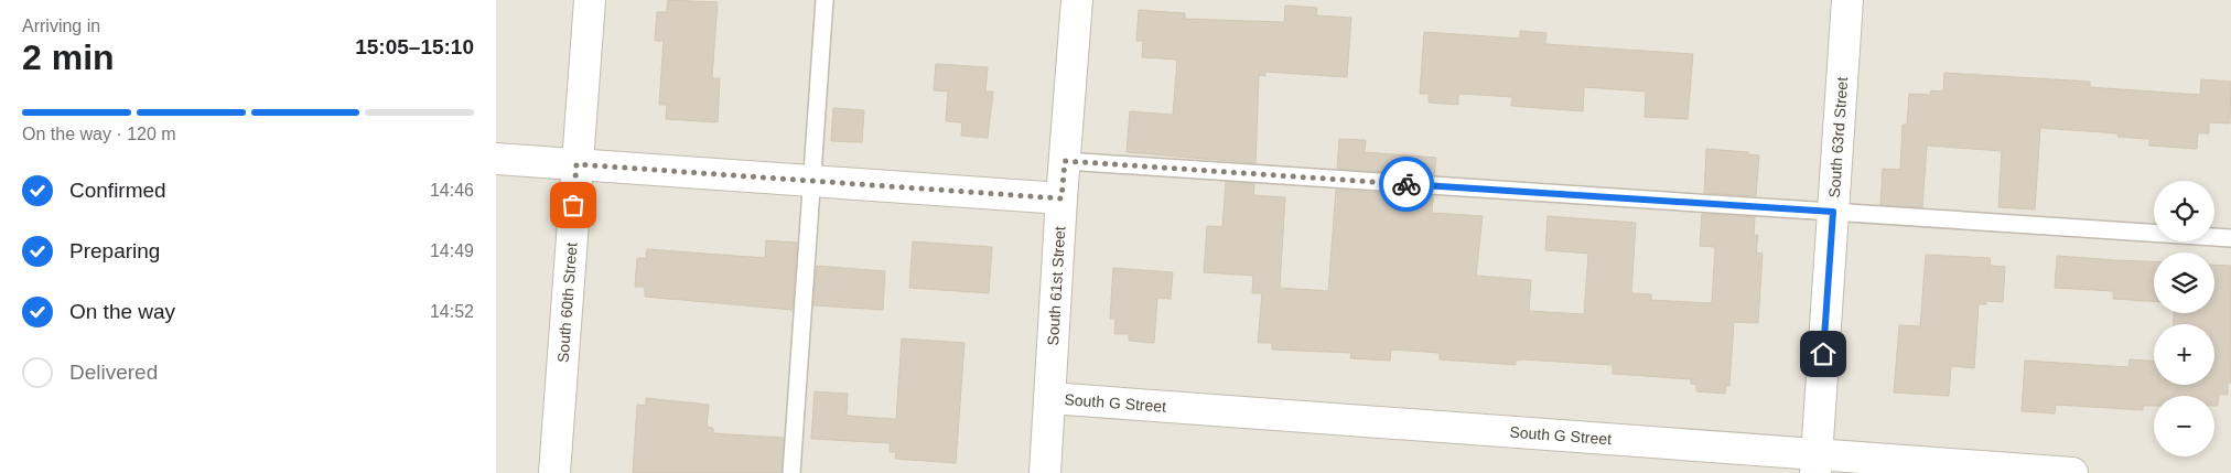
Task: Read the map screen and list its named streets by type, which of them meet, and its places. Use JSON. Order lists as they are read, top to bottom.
{
  "streets": {
    "street": [
      "South 63rd Street",
      "South 61st Street",
      "South 60th Street",
      "South G Street"
    ]
  },
  "crossings": [
    ["South 63rd Street", "South G Street"],
    ["South 61st Street", "South G Street"]
  ],
  "page": {
    "heading": ["2 min", "Arriving in", "15:05–15:10"],
    "bar": "On the way · 120 m",
    "list": [
      ["Confirmed", "14:46"],
      ["Preparing", "14:49"],
      ["On the way", "14:52"],
      "Delivered"
    ],
    "map_buttons": ["+", "−"]
  }
}
